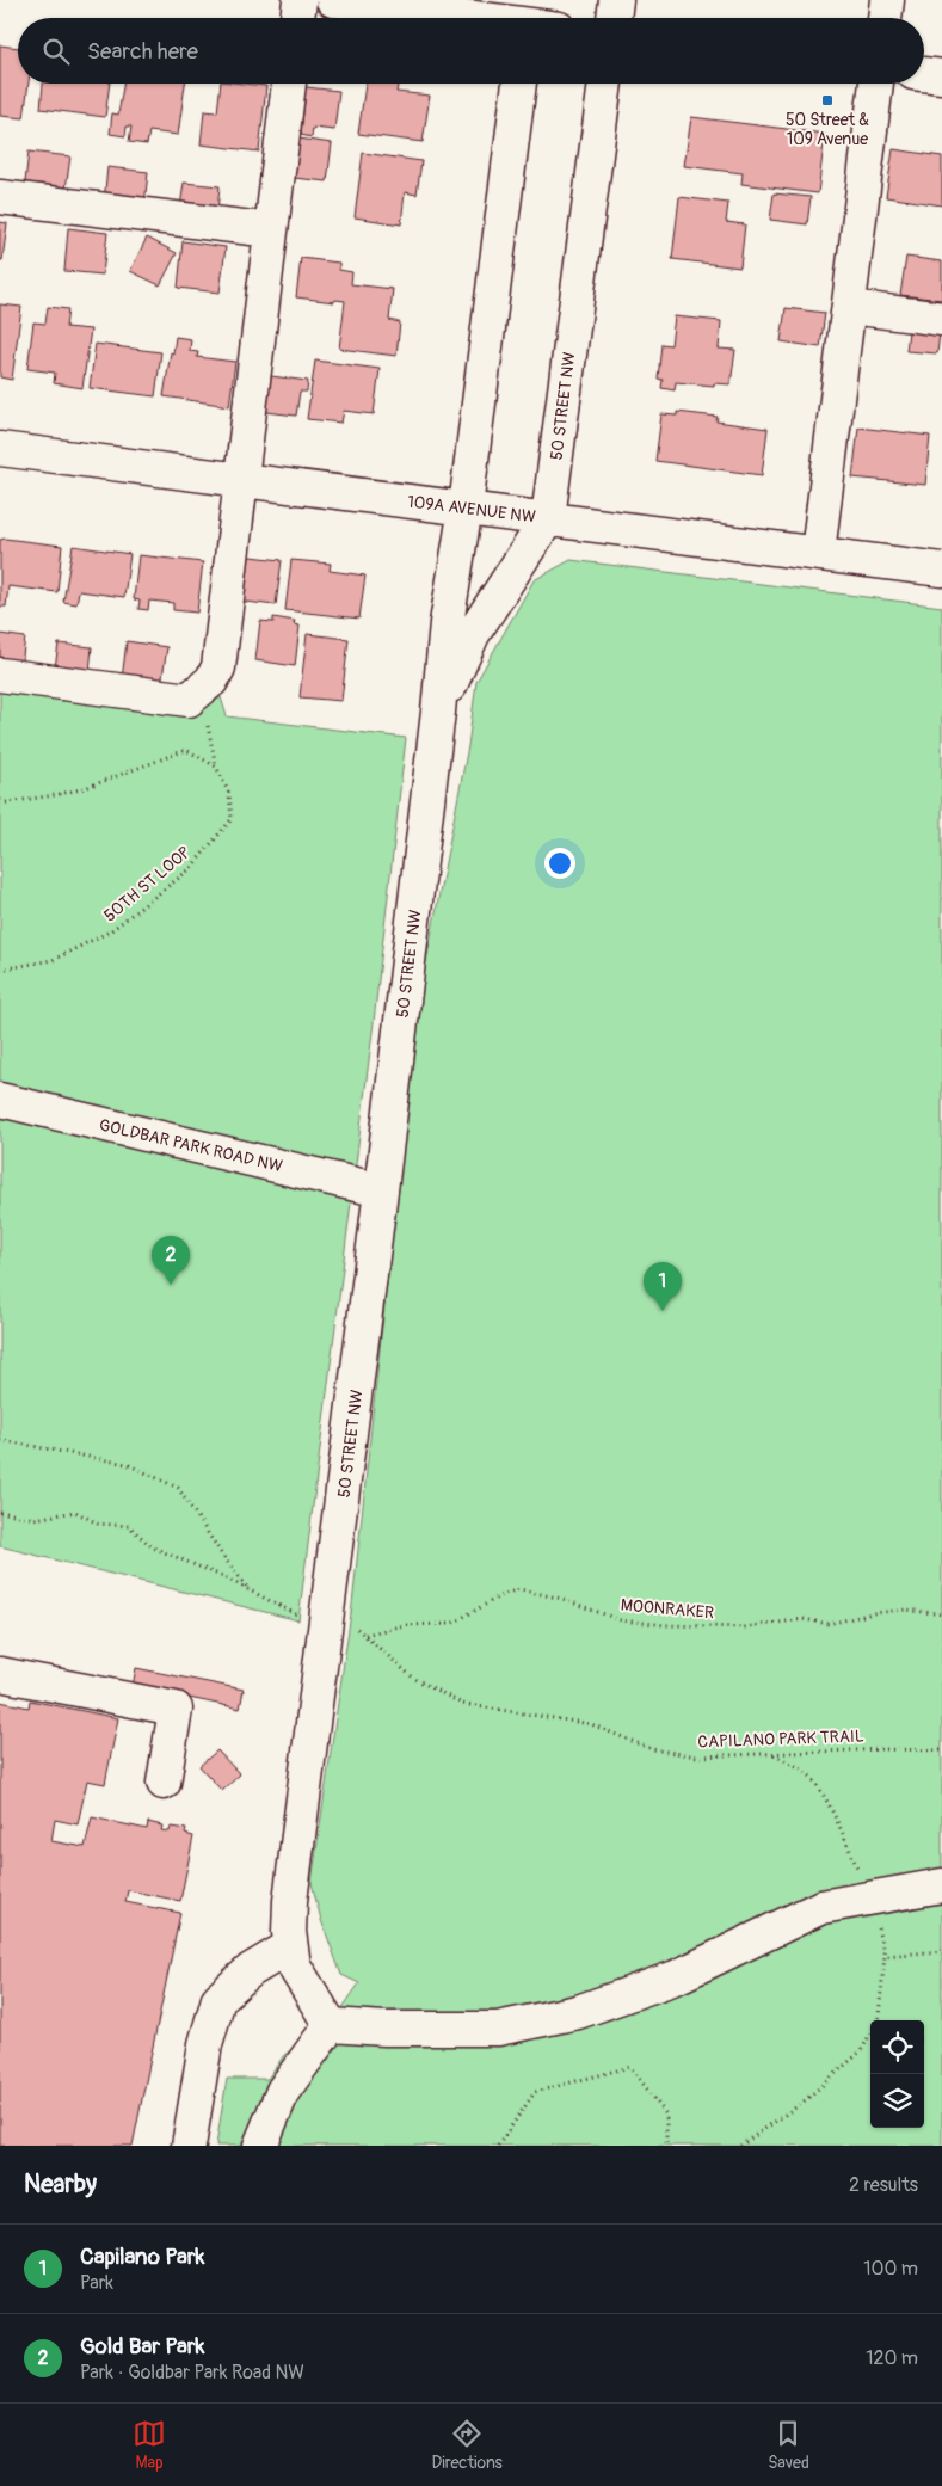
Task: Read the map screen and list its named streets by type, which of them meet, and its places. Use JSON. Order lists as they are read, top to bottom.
{
  "streets": {
    "street": ["50 STREET NW", "109A AVENUE NW", "GOLDBAR PARK ROAD NW"],
    "path": ["50TH ST LOOP", "MOONRAKER", "CAPILANO PARK TRAIL"]
  },
  "crossings": [
    ["50 STREET NW", "109A AVENUE NW"],
    ["50 STREET NW", "GOLDBAR PARK ROAD NW"],
    ["MOONRAKER", "CAPILANO PARK TRAIL"]
  ],
  "places": {
    "transit": ["50 Street & 109 Avenue"]
  },
  "page": {
    "search": "Search here",
    "pins": ["2", "1"],
    "heading": ["Nearby", "2 results"],
    "list": [
      {
        "mark": "1",
        "name": "Capilano Park",
        "note": "Park",
        "value": "100 m"
      },
      {
        "mark": "2",
        "name": "Gold Bar Park",
        "note": "Park · Goldbar Park Road NW",
        "value": "120 m"
      }
    ],
    "nav": ["Map", "Directions", "Saved"]
  }
}
